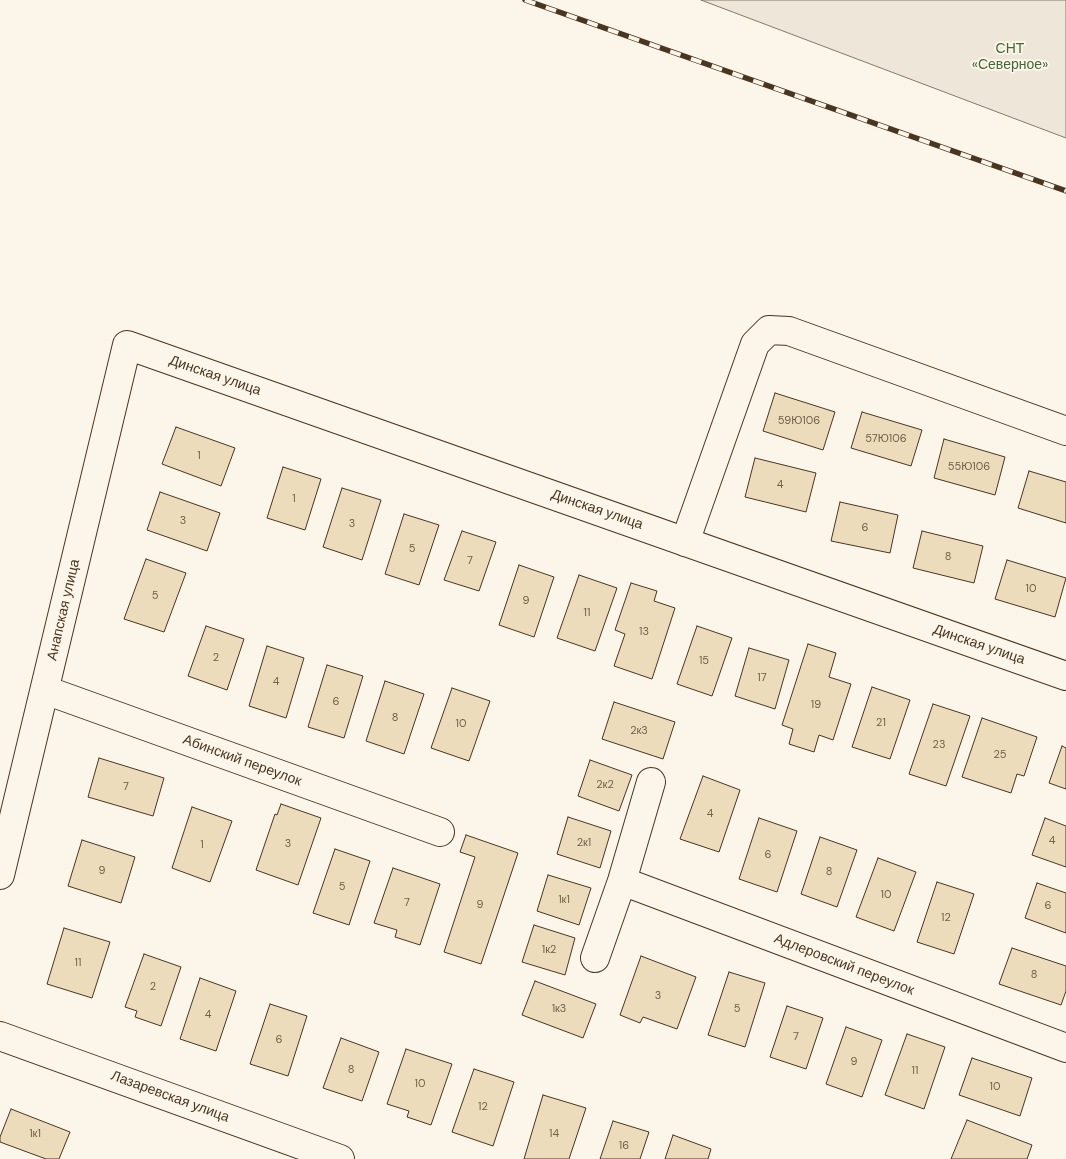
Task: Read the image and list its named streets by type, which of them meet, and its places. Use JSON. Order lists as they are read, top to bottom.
{
  "streets": {
    "street": [
      "Динская улица",
      "Анапская улица",
      "Абинский переулок",
      "Адлеровский переулок",
      "Лазаревская улица"
    ]
  },
  "crossings": [
    ["Динская улица", "Анапская улица"],
    ["Анапская улица", "Абинский переулок"]
  ],
  "parks": ["СНТ «Северное»"],
  "house_numbers": [
    "59Ю106",
    "57Ю106",
    "1",
    "55Ю106",
    "4",
    "1",
    "3",
    "3",
    "6",
    "5",
    "8",
    "7",
    "10",
    "5",
    "9",
    "11",
    "13",
    "2",
    "15",
    "17",
    "4",
    "6",
    "19",
    "8",
    "21",
    "10",
    "2к3",
    "23",
    "25",
    "2к2",
    "7",
    "4",
    "4",
    "2к1",
    "3",
    "1",
    "6",
    "9",
    "8",
    "5",
    "10",
    "1к1",
    "7",
    "9",
    "6",
    "12",
    "1к2",
    "11",
    "8",
    "2",
    "3",
    "1к3",
    "5",
    "4",
    "7",
    "6",
    "9",
    "8",
    "11",
    "10",
    "10",
    "12",
    "1к1",
    "14",
    "16"
  ]
}
